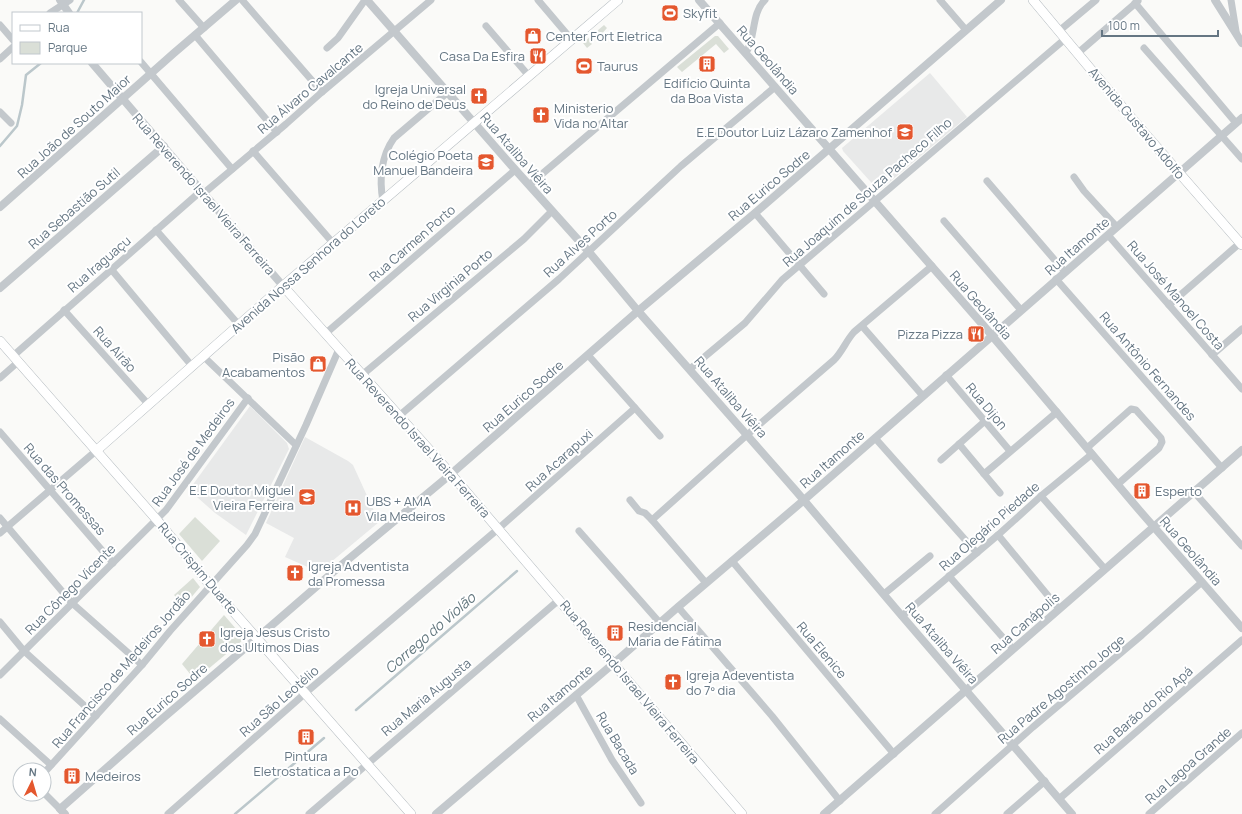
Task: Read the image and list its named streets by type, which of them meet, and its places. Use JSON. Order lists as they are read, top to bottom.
{
  "streets": {
    "main road": [
      "Avenida Gustavo Adolfo",
      "Rua Reverendo Israel Vieira Ferreira",
      "Avenida Nossa Senhora do Loreto",
      "Rua Crispim Duarte"
    ],
    "street": [
      "Rua Geolândia",
      "Rua Álvaro Cavalcante",
      "Rua João de Souto Maior",
      "Rua Ataliba Viêira",
      "Rua Eurico Sodre",
      "Rua Joaquim de Souza Pacheco Filho",
      "Rua Sebastião Sutil",
      "Rua Carmen Porto",
      "Rua Alves Porto",
      "Rua Itamonte",
      "Rua Iraguaçu",
      "Rua Virgínia Porto",
      "Rua José Manoel Costa",
      "Rua Airão",
      "Rua Antônio Fernandes",
      "Rua Dijon",
      "Rua José de Medeiros",
      "Rua Acarapuxi",
      "Rua das Promessas",
      "Rua Olegário Piedade",
      "Rua Cônego Vicente",
      "Rua Canápolis",
      "Rua Elenice",
      "Rua Francisco de Medeiros Jordão",
      "Rua Padre Agostinho Jorge",
      "Rua Maria Augusta",
      "Rua São Leotélio",
      "Rua Barão do Rio Apá",
      "Rua Bacada",
      "Rua Lagoa Grande"
    ]
  },
  "crossings": [
    ["Rua Geolândia", "Rua Eurico Sodre"],
    ["Rua Geolândia", "Rua Joaquim de Souza Pacheco Filho"],
    ["Rua Geolândia", "Rua Alves Porto"],
    ["Rua Geolândia", "Rua Itamonte"],
    ["Rua Geolândia", "Rua Olegário Piedade"],
    ["Rua Geolândia", "Rua Canápolis"],
    ["Rua Geolândia", "Rua Padre Agostinho Jorge"],
    ["Rua Álvaro Cavalcante", "Rua Ataliba Viêira"],
    ["Rua Álvaro Cavalcante", "Rua Reverendo Israel Vieira Ferreira"],
    ["Rua Álvaro Cavalcante", "Rua Iraguaçu"],
    ["Avenida Gustavo Adolfo", "Rua Joaquim de Souza Pacheco Filho"],
    ["Avenida Gustavo Adolfo", "Rua Itamonte"],
    ["Rua João de Souto Maior", "Rua Reverendo Israel Vieira Ferreira"],
    ["Rua Ataliba Viêira", "Rua Eurico Sodre"],
    ["Rua Ataliba Viêira", "Rua Joaquim de Souza Pacheco Filho"],
    ["Rua Ataliba Viêira", "Rua Carmen Porto"],
    ["Rua Ataliba Viêira", "Rua Alves Porto"],
    ["Rua Ataliba Viêira", "Rua Itamonte"],
    ["Rua Ataliba Viêira", "Avenida Nossa Senhora do Loreto"],
    ["Rua Ataliba Viêira", "Rua Virgínia Porto"],
    ["Rua Ataliba Viêira", "Rua Olegário Piedade"],
    ["Rua Ataliba Viêira", "Rua Canápolis"],
    ["Rua Ataliba Viêira", "Rua Padre Agostinho Jorge"],
    ["Rua Ataliba Viêira", "Rua Barão do Rio Apá"],
    ["Rua Eurico Sodre", "Rua Reverendo Israel Vieira Ferreira"],
    ["Rua Eurico Sodre", "Rua Crispim Duarte"],
    ["Rua Reverendo Israel Vieira Ferreira", "Rua Sebastião Sutil"],
    ["Rua Reverendo Israel Vieira Ferreira", "Rua Carmen Porto"],
    ["Rua Reverendo Israel Vieira Ferreira", "Rua Alves Porto"],
    ["Rua Reverendo Israel Vieira Ferreira", "Rua Itamonte"],
    ["Rua Reverendo Israel Vieira Ferreira", "Rua Iraguaçu"],
    ["Rua Reverendo Israel Vieira Ferreira", "Avenida Nossa Senhora do Loreto"],
    ["Rua Reverendo Israel Vieira Ferreira", "Rua Virgínia Porto"],
    ["Rua Reverendo Israel Vieira Ferreira", "Rua Acarapuxi"],
    ["Rua Reverendo Israel Vieira Ferreira", "Rua Francisco de Medeiros Jordão"],
    ["Rua Reverendo Israel Vieira Ferreira", "Rua Maria Augusta"],
    ["Rua Reverendo Israel Vieira Ferreira", "Rua São Leotélio"],
    ["Rua Itamonte", "Rua José Manoel Costa"],
    ["Rua Itamonte", "Rua Antônio Fernandes"],
    ["Rua Itamonte", "Rua Dijon"],
    ["Rua Itamonte", "Rua Elenice"],
    ["Rua Itamonte", "Rua Bacada"],
    ["Rua Iraguaçu", "Rua Airão"],
    ["Rua Iraguaçu", "Rua Crispim Duarte"],
    ["Avenida Nossa Senhora do Loreto", "Rua Airão"],
    ["Avenida Nossa Senhora do Loreto", "Rua das Promessas"],
    ["Avenida Nossa Senhora do Loreto", "Rua Crispim Duarte"],
    ["Rua Antônio Fernandes", "Rua Canápolis"],
    ["Rua José de Medeiros", "Rua Crispim Duarte"],
    ["Rua José de Medeiros", "Rua Cônego Vicente"],
    ["Rua Acarapuxi", "Rua São Leotélio"],
    ["Rua das Promessas", "Rua Cônego Vicente"],
    ["Rua Crispim Duarte", "Rua Cônego Vicente"],
    ["Rua Crispim Duarte", "Rua Francisco de Medeiros Jordão"],
    ["Rua Crispim Duarte", "Rua Maria Augusta"],
    ["Rua Crispim Duarte", "Rua São Leotélio"],
    ["Rua Canápolis", "Rua Elenice"]
  ],
  "water": ["Corrego do Violão"],
  "places": {
    "sports": ["Skyfit", "Taurus"],
    "shop": ["Center Fort Eletrica", "Pisão Acabamentos"],
    "restaurant": ["Casa Da Esfira", "Pizza Pizza"],
    "building": [
      "Edifício Quinta da Boa Vista",
      "Esperto",
      "Residencial Maria de Fátima",
      "Pintura Eletrostatica a Po",
      "Medeiros"
    ],
    "church": [
      "Igreja Universal do Reino de Deus",
      "Ministerio Vida no Altar",
      "Igreja Adventista da Promessa",
      "Igreja Jesus Cristo dos Ultimos Dias",
      "Igreja Adeventista do 7º dia"
    ],
    "school or university": ["E.E Doutor Luiz Lázaro Zamenhof", "Colégio Poeta Manuel Bandeira", "E.E Doutor Miguel Vieira Ferreira"],
    "hospital": ["UBS + AMA Vila Medeiros"]
  },
  "legend": ["Rua", "Parque"],
  "scale_bar": "100 m",
  "north": "top"
}
